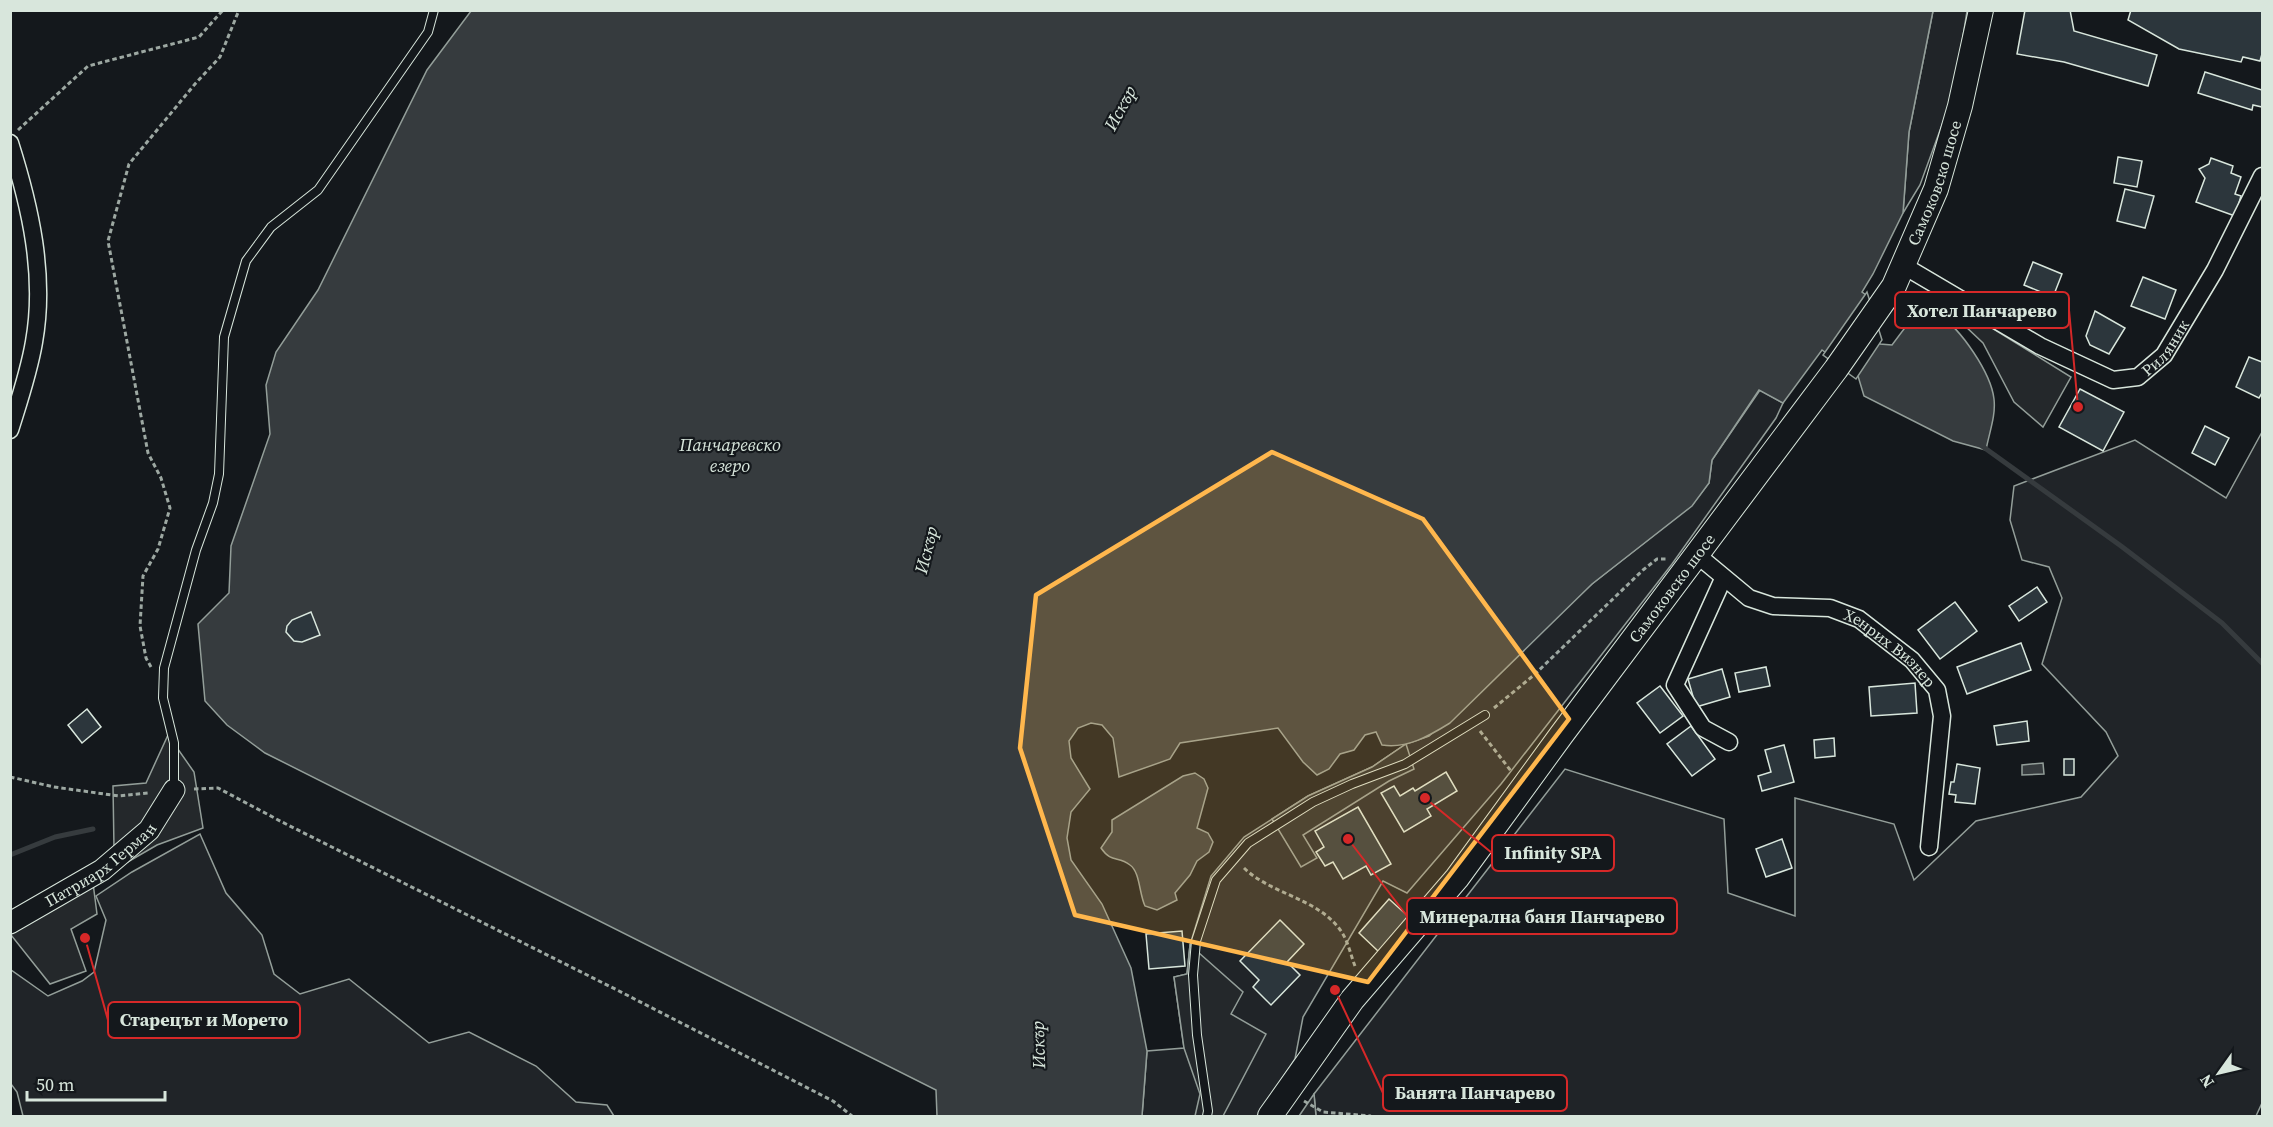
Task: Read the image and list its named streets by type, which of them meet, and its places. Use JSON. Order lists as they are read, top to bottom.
{
  "streets": {
    "main road": ["Самоковско шосе"],
    "street": ["Риляник", "Хенрих Визнер", "Патриарх Герман"]
  },
  "crossings": [
    ["Самоковско шосе", "Риляник"],
    ["Самоковско шосе", "Хенрих Визнер"]
  ],
  "water": ["Искър", "Панчаревско езеро"],
  "places": [
    "Хотел Панчарево",
    "Infinity SPA",
    "Минерална баня Панчарево",
    "Старецът и Морето",
    "Банята Панчарево"
  ],
  "scale_bar": "50 m",
  "north": "bottom left"
}
